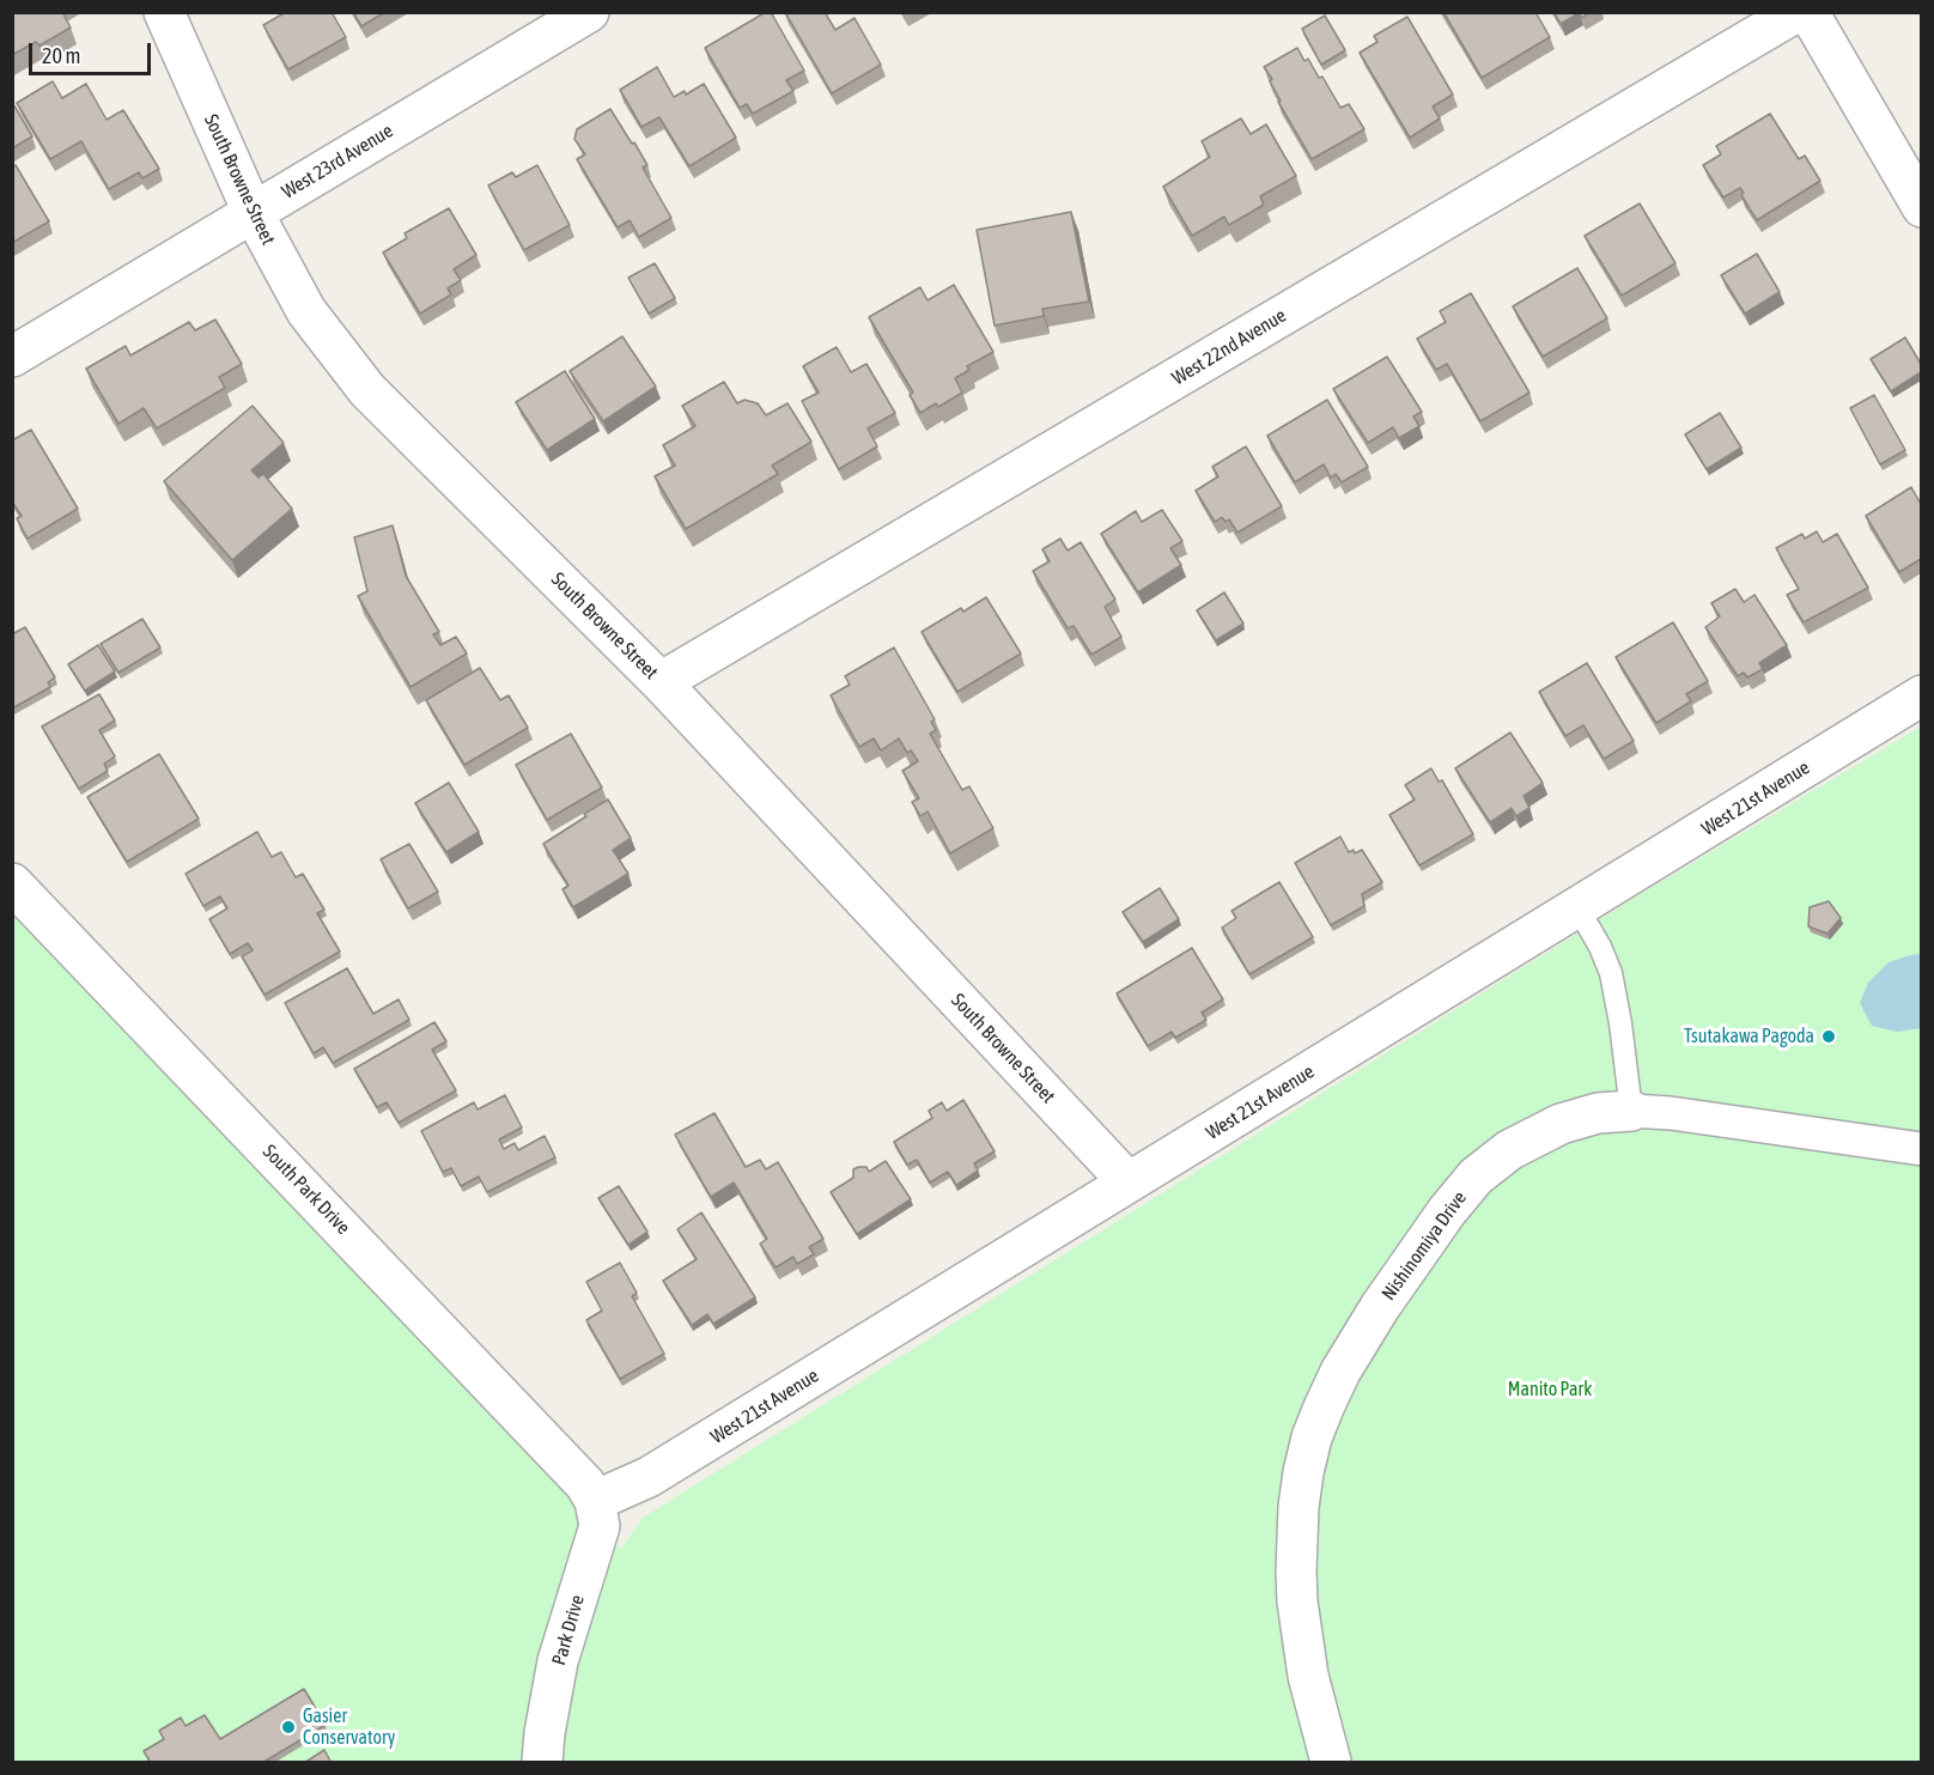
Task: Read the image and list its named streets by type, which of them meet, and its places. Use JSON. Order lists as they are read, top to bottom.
{
  "streets": {
    "street": [
      "West 23rd Avenue",
      "South Browne Street",
      "West 22nd Avenue",
      "West 21st Avenue",
      "South Park Drive",
      "Nishinomiya Drive",
      "Park Drive"
    ]
  },
  "crossings": [
    ["West 23rd Avenue", "South Browne Street"],
    ["South Browne Street", "West 22nd Avenue"],
    ["South Browne Street", "West 21st Avenue"],
    ["West 21st Avenue", "South Park Drive"],
    ["West 21st Avenue", "Park Drive"],
    ["South Park Drive", "Park Drive"]
  ],
  "parks": ["Manito Park"],
  "places": ["Tsutakawa Pagoda", "Gasier Conservatory"],
  "scale_bar": "20 m"
}
